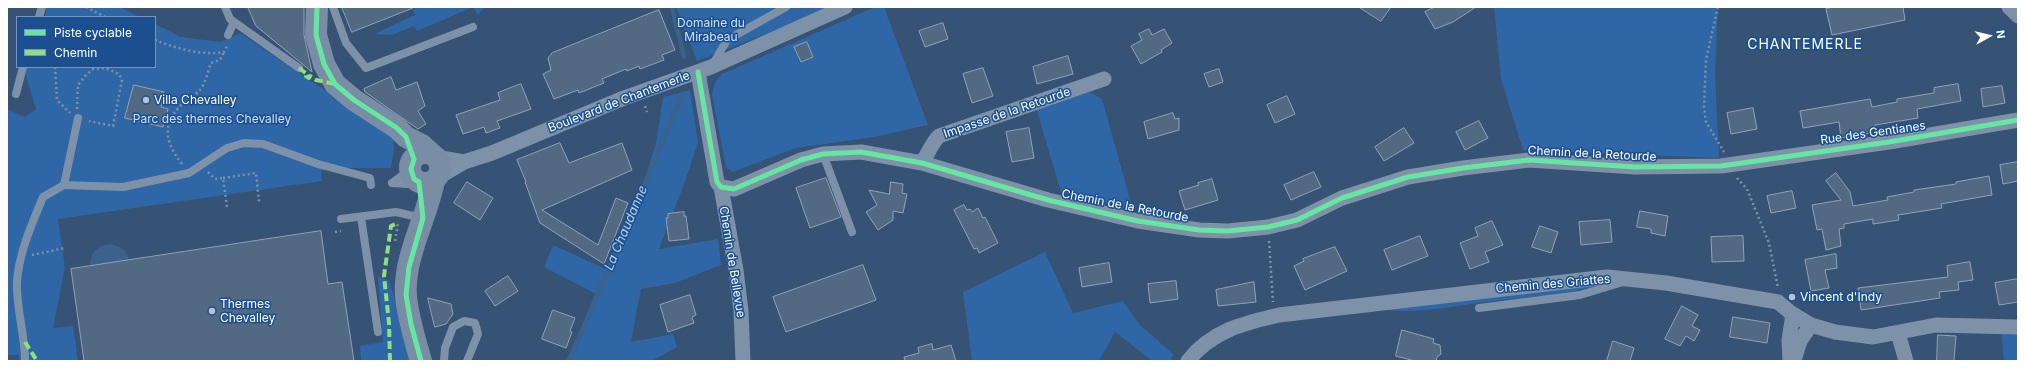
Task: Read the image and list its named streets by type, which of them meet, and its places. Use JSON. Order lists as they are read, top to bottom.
{
  "streets": {
    "street": [
      "Boulevard de Chantemerle",
      "Impasse de la Retourde",
      "Rue des Gentianes",
      "Chemin de la Retourde",
      "Chemin de Bellevue",
      "Chemin des Griattes"
    ]
  },
  "crossings": [
    ["Boulevard de Chantemerle", "Chemin de Bellevue"],
    ["Impasse de la Retourde", "Chemin de la Retourde"],
    ["Rue des Gentianes", "Chemin de la Retourde"],
    ["Chemin de la Retourde", "Chemin de Bellevue"]
  ],
  "districts": ["CHANTEMERLE"],
  "water": ["La Chaudanne"],
  "parks": ["Domaine du Mirabeau", "Parc des thermes Chevalley"],
  "places": ["Villa Chevalley", "Vincent d'Indy", "Thermes Chevalley"],
  "legend": ["Piste cyclable", "Chemin"],
  "north": "right"
}
